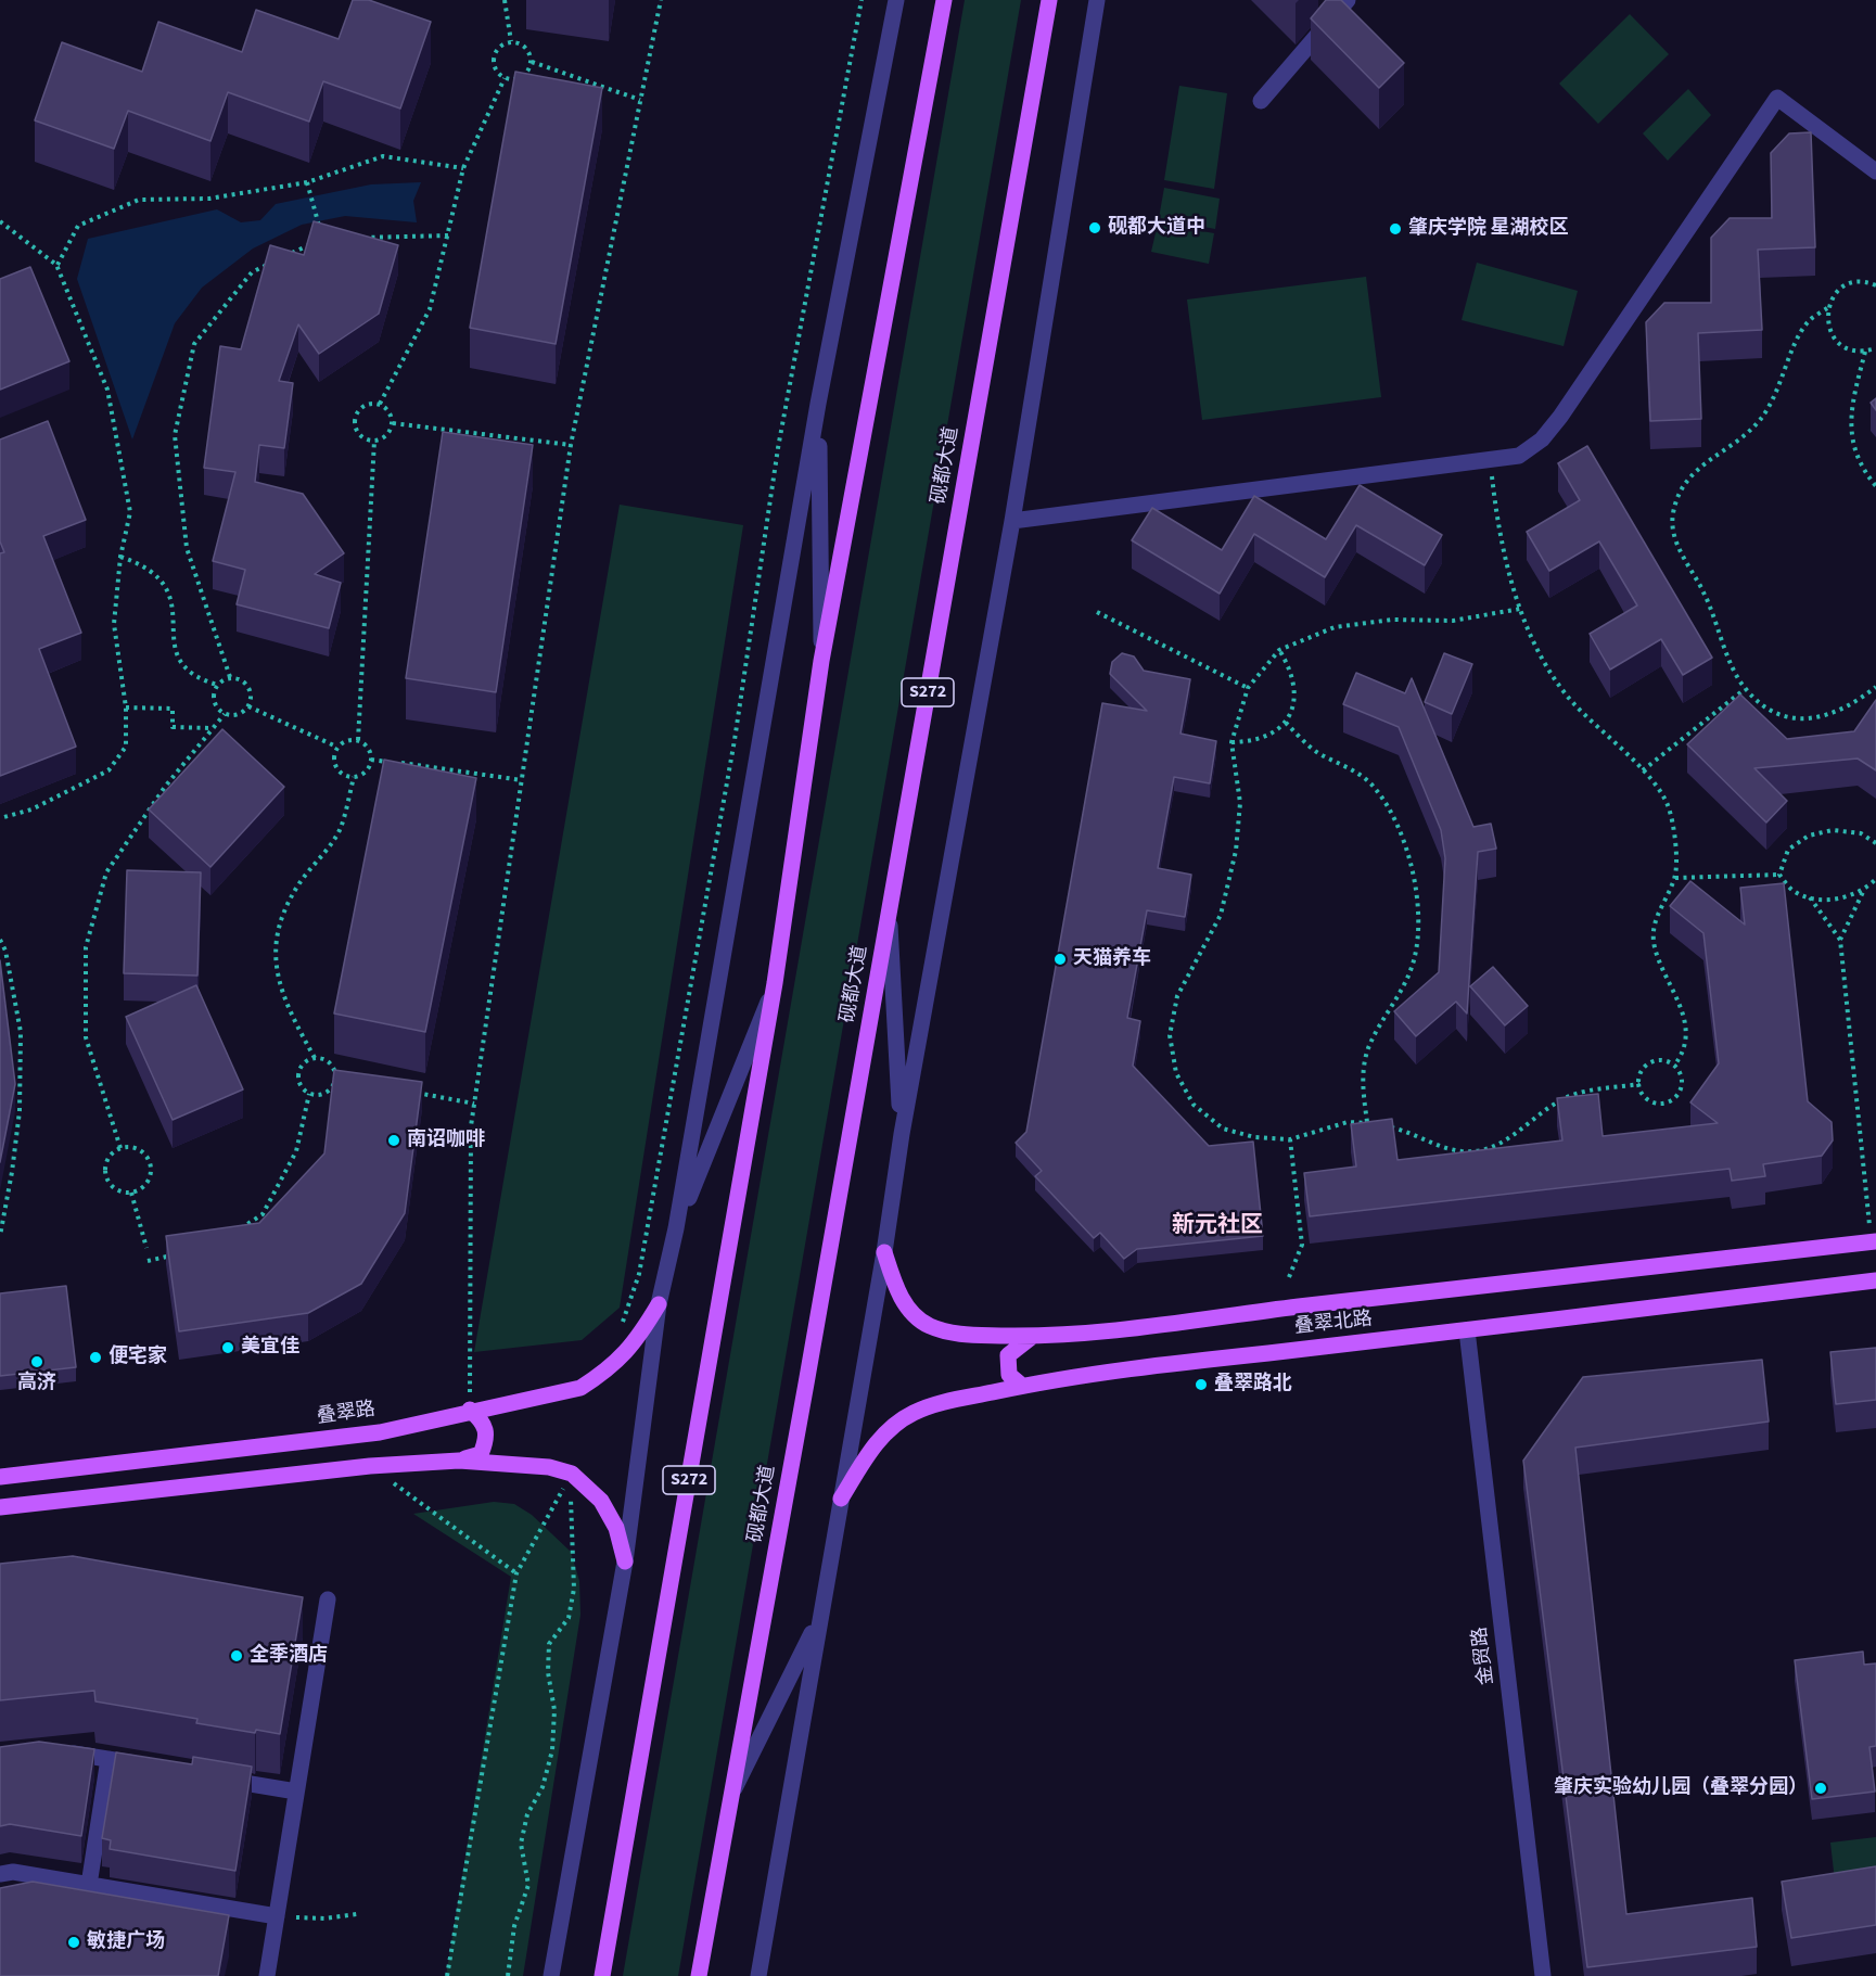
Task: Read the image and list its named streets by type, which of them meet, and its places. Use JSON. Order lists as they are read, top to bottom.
{
  "streets": {
    "main road": [
      "砚都大道",
      "S272",
      "叠翠北路",
      "叠翠路"
    ],
    "street": ["金贸路"]
  },
  "crossings": [
    ["叠翠北路", "金贸路"]
  ],
  "districts": ["新元社区"],
  "places": [
    "砚都大道中",
    "肇庆学院 星湖校区",
    "天猫养车",
    "南诏咖啡",
    "美宜佳",
    "便宅家",
    "高济",
    "叠翠路北",
    "全季酒店",
    "肇庆实验幼儿园（叠翠分园）",
    "敏捷广场"
  ]
}
